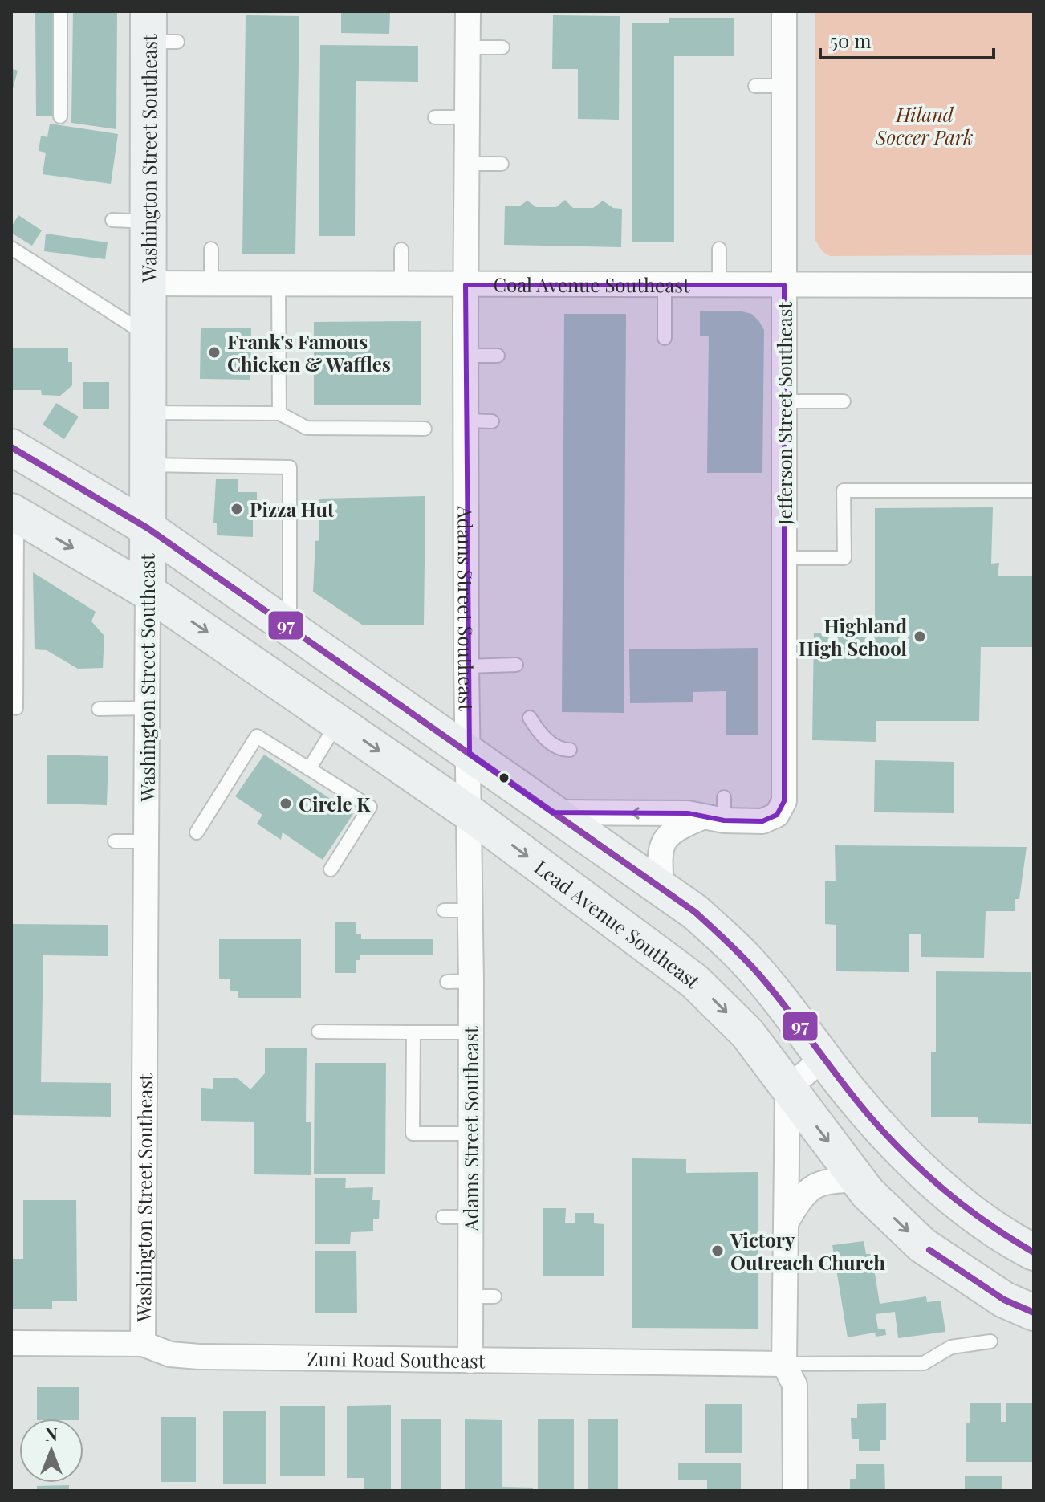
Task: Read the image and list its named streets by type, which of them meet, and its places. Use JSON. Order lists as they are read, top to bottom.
{
  "streets": {
    "main road": ["Washington Street Southeast", "Lead Avenue Southeast"],
    "street": [
      "Coal Avenue Southeast",
      "Jefferson Street Southeast",
      "Adams Street Southeast",
      "Zuni Road Southeast"
    ]
  },
  "crossings": [
    ["Washington Street Southeast", "Coal Avenue Southeast"],
    ["Washington Street Southeast", "Lead Avenue Southeast"],
    ["Washington Street Southeast", "Zuni Road Southeast"],
    ["Coal Avenue Southeast", "Jefferson Street Southeast"],
    ["Coal Avenue Southeast", "Adams Street Southeast"],
    ["Adams Street Southeast", "Lead Avenue Southeast"],
    ["Adams Street Southeast", "Zuni Road Southeast"]
  ],
  "parks": ["Hiland Soccer Park"],
  "places": [
    "Frank's Famous Chicken & Waffles",
    "Pizza Hut",
    "Highland High School",
    "Circle K",
    "Victory Outreach Church"
  ],
  "lines": ["transit line 97"],
  "scale_bar": "50 m",
  "north": "top"
}
